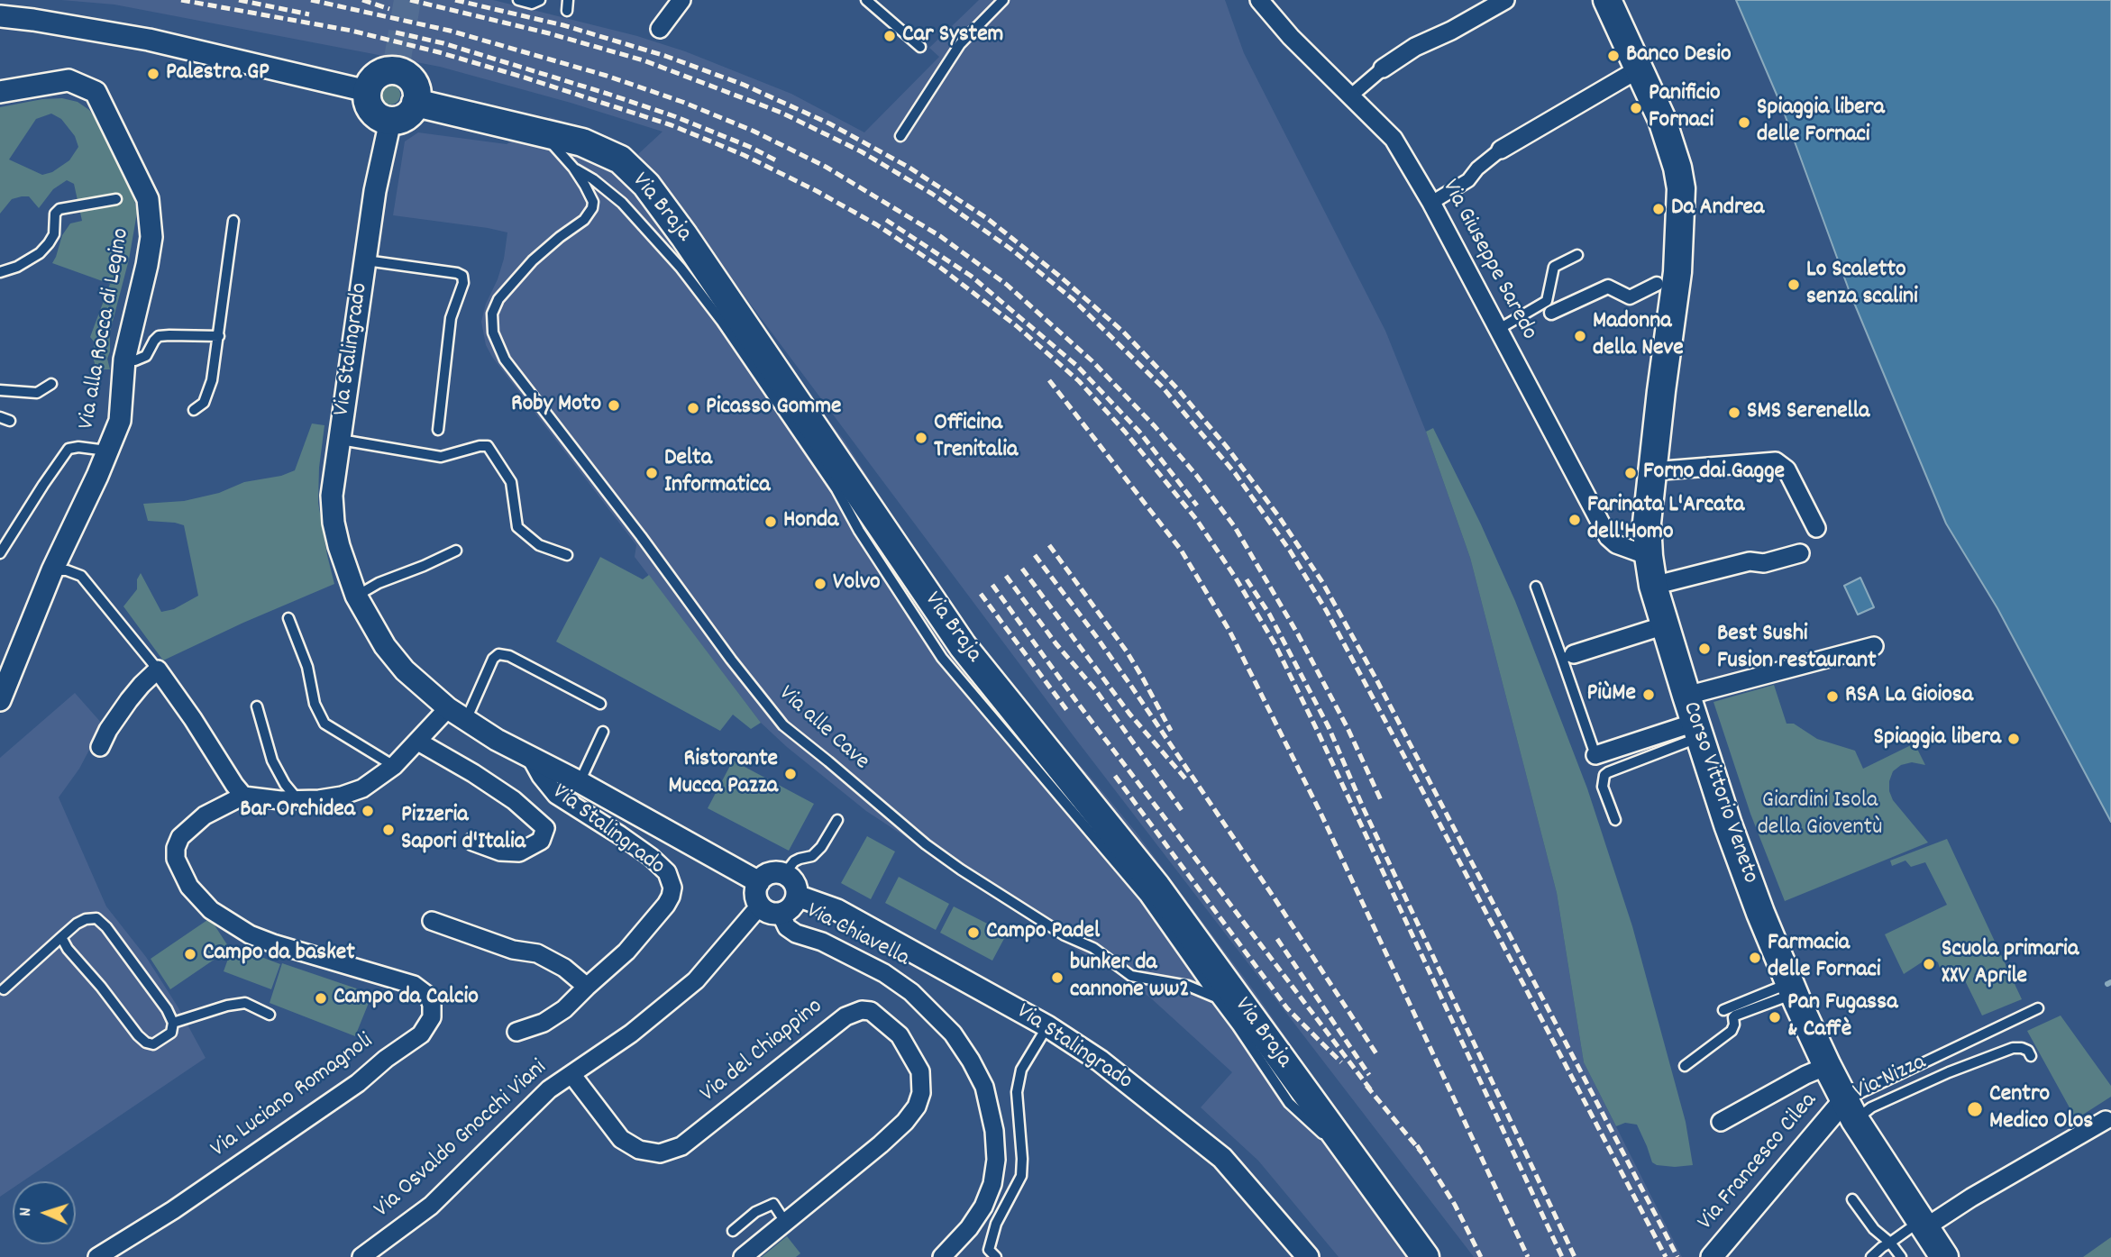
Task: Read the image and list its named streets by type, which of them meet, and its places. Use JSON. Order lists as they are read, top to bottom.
{
  "streets": {
    "main road": ["Via Braja", "Corso Vittorio Veneto", "Via Nizza"],
    "street": [
      "Via Giuseppe Saredo",
      "Via alla Rocca di Legino",
      "Via Stalingrado",
      "Via Chiavella",
      "Via del Chiappino",
      "Via Luciano Romagnoli",
      "Via Osvaldo Gnocchi Viani",
      "Via Francesco Cilea"
    ],
    "lane": ["Via alle Cave"]
  },
  "crossings": [
    ["Via Braja", "Via Stalingrado"],
    ["Via Braja", "Via alle Cave"],
    ["Via Giuseppe Saredo", "Corso Vittorio Veneto"],
    ["Via Stalingrado", "Via Chiavella"],
    ["Via Stalingrado", "Via Osvaldo Gnocchi Viani"],
    ["Corso Vittorio Veneto", "Via Nizza"],
    ["Corso Vittorio Veneto", "Via Francesco Cilea"],
    ["Via Chiavella", "Via Osvaldo Gnocchi Viani"],
    ["Via del Chiappino", "Via Osvaldo Gnocchi Viani"],
    ["Via Nizza", "Via Francesco Cilea"]
  ],
  "parks": ["Giardini Isola della Gioventù"],
  "places": [
    "Car System",
    "Banco Desio",
    "Palestra GP",
    "Panificio Fornaci",
    "Spiaggia libera delle Fornaci",
    "Da Andrea",
    "Lo Scaletto senza scalini",
    "Madonna della Neve",
    "Roby Moto",
    "Picasso Gomme",
    "SMS Serenella",
    "Officina Trenitalia",
    "Delta Informatica",
    "Forno dai Gagge",
    "Farinata L'Arcata dell'Homo",
    "Honda",
    "Volvo",
    "Best Sushi Fusion restaurant",
    "PiùMe",
    "RSA La Gioiosa",
    "Spiaggia libera",
    "Ristorante Mucca Pazza",
    "Bar Orchidea",
    "Pizzeria Sapori d'Italia",
    "Campo Padel",
    "Campo da basket",
    "Farmacia delle Fornaci",
    "Scuola primaria XXV Aprile",
    "bunker da cannone ww2",
    "Campo da Calcio",
    "Pan Fugassa & Caffè",
    "Centro Medico Olos"
  ],
  "north": "left"
}
